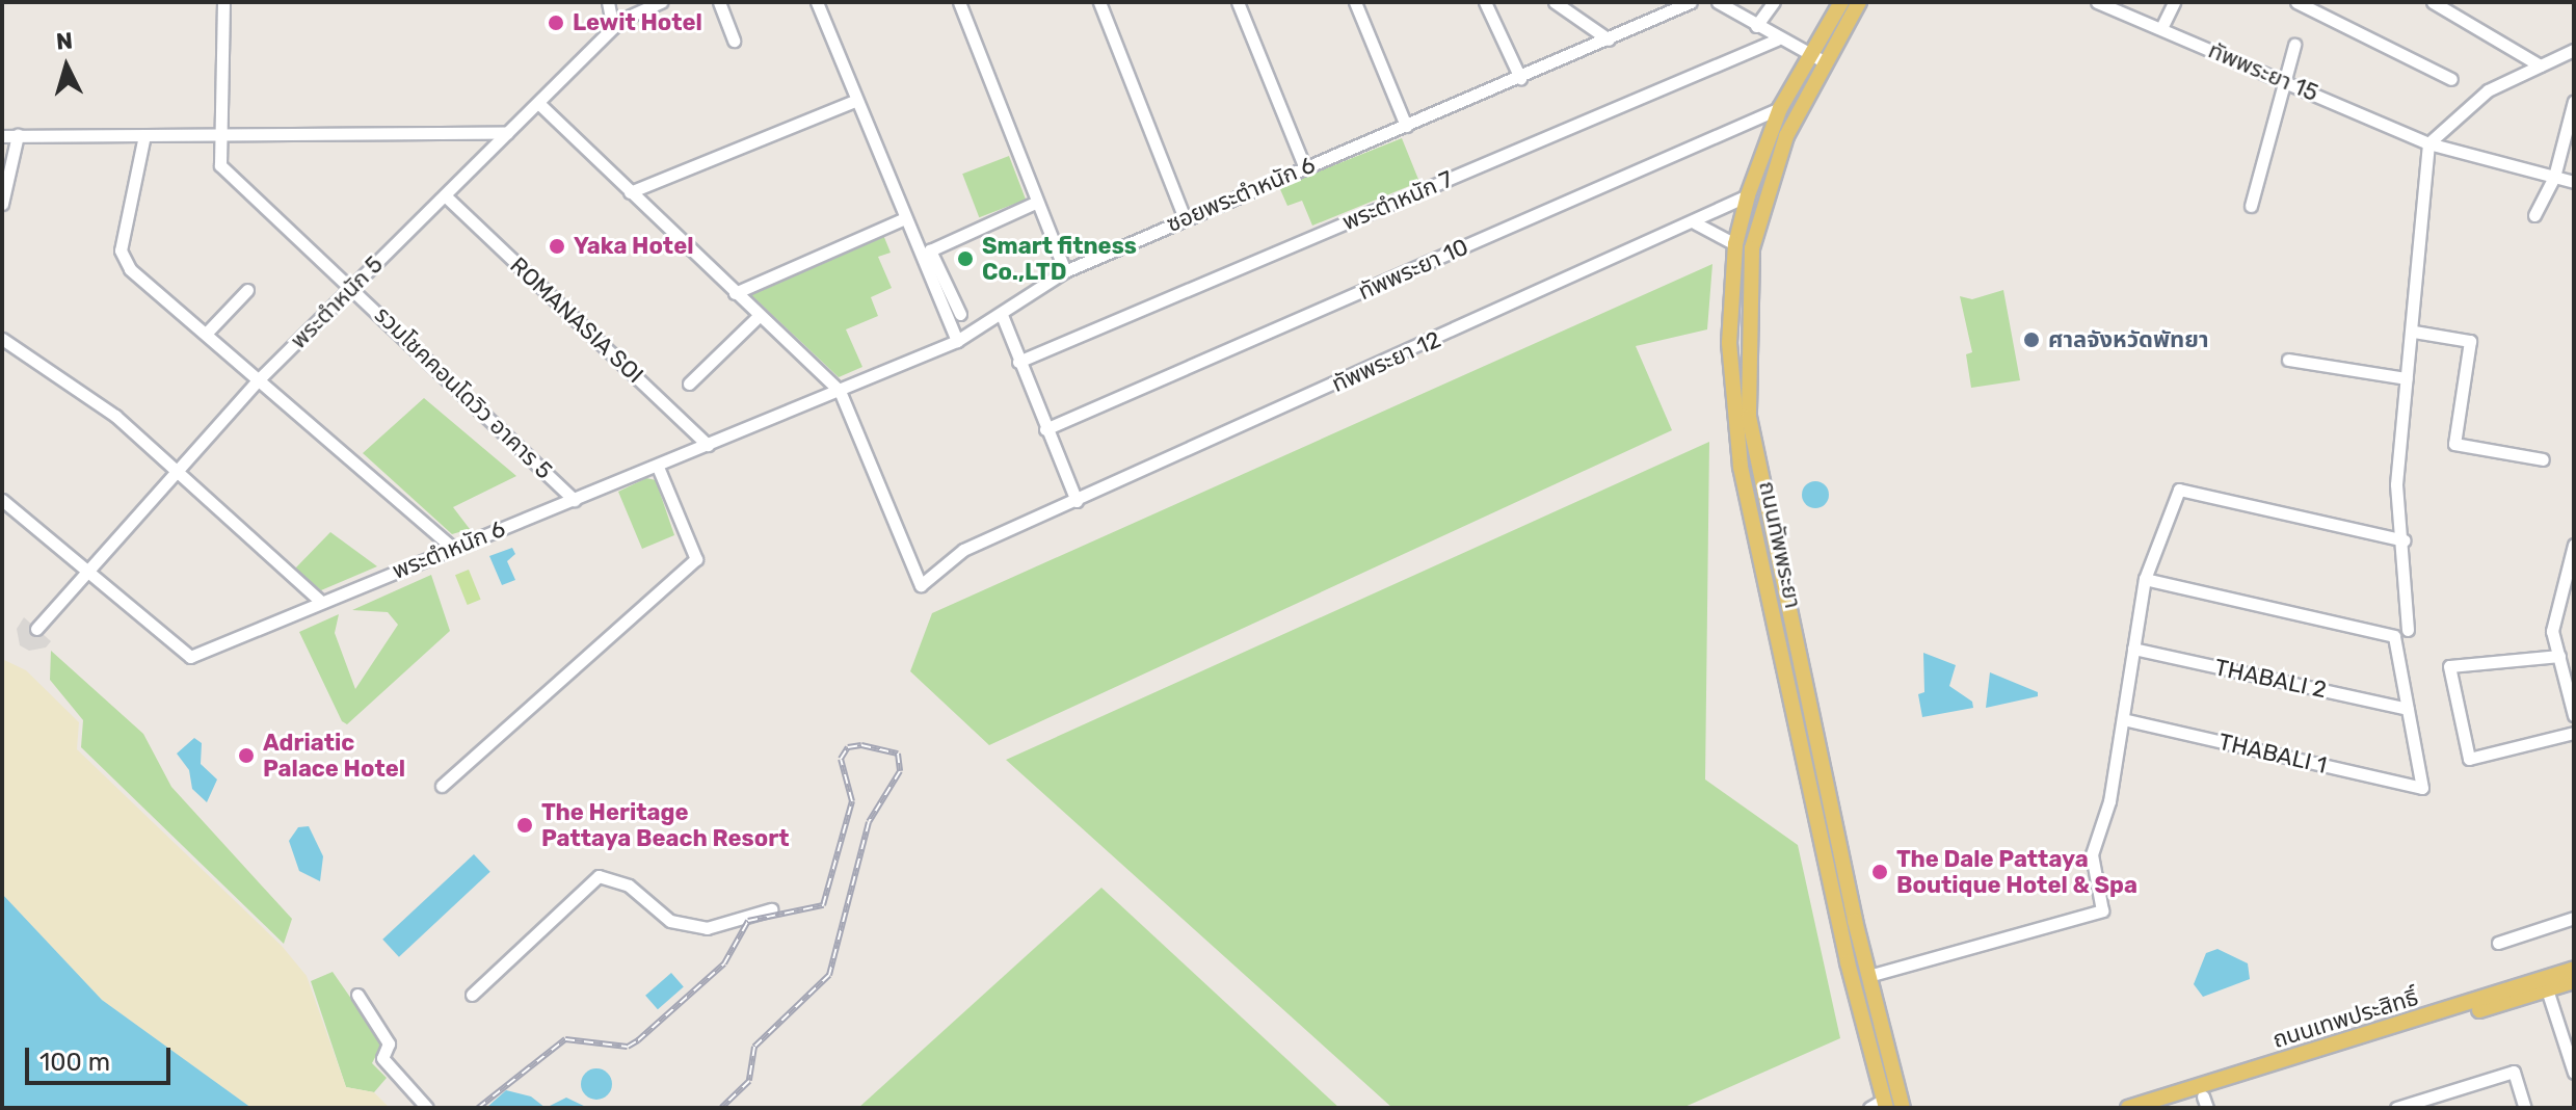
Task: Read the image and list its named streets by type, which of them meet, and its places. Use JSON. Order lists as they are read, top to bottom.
{
  "streets": {
    "main road": ["ถนนทัพพระยา", "ถนนเทพประสิทธิ์"],
    "street": [
      "ทัพพระยา 15",
      "ซอยพระตำหนัก 6",
      "พระตำหนัก 7",
      "ทัพพระยา 10",
      "พระตำหนัก 5",
      "ROMANASIA SOI",
      "ทัพพระยา 12",
      "รวมโชคคอนโดวิว อาคาร 5",
      "พระตำหนัก 6",
      "THABALI 2",
      "THABALI 1"
    ]
  },
  "crossings": [
    ["ซอยพระตำหนัก 6", "ROMANASIA SOI"],
    ["ซอยพระตำหนัก 6", "ทัพพระยา 12"],
    ["ซอยพระตำหนัก 6", "พระตำหนัก 6"],
    ["ทัพพระยา 10", "ถนนทัพพระยา"],
    ["พระตำหนัก 5", "ROMANASIA SOI"],
    ["พระตำหนัก 5", "รวมโชคคอนโดวิว อาคาร 5"],
    ["พระตำหนัก 5", "พระตำหนัก 6"],
    ["ROMANASIA SOI", "พระตำหนัก 6"],
    ["ทัพพระยา 12", "ถนนทัพพระยา"],
    ["รวมโชคคอนโดวิว อาคาร 5", "พระตำหนัก 6"],
    ["THABALI 2", "THABALI 1"]
  ],
  "places": [
    "Lewit Hotel",
    "Yaka Hotel",
    "Smart fitness Co.,LTD",
    "ศาลจังหวัดพัทยา",
    "Adriatic Palace Hotel",
    "The Heritage Pattaya Beach Resort",
    "The Dale Pattaya Boutique Hotel & Spa"
  ],
  "scale_bar": "100 m",
  "north": "top"
}
